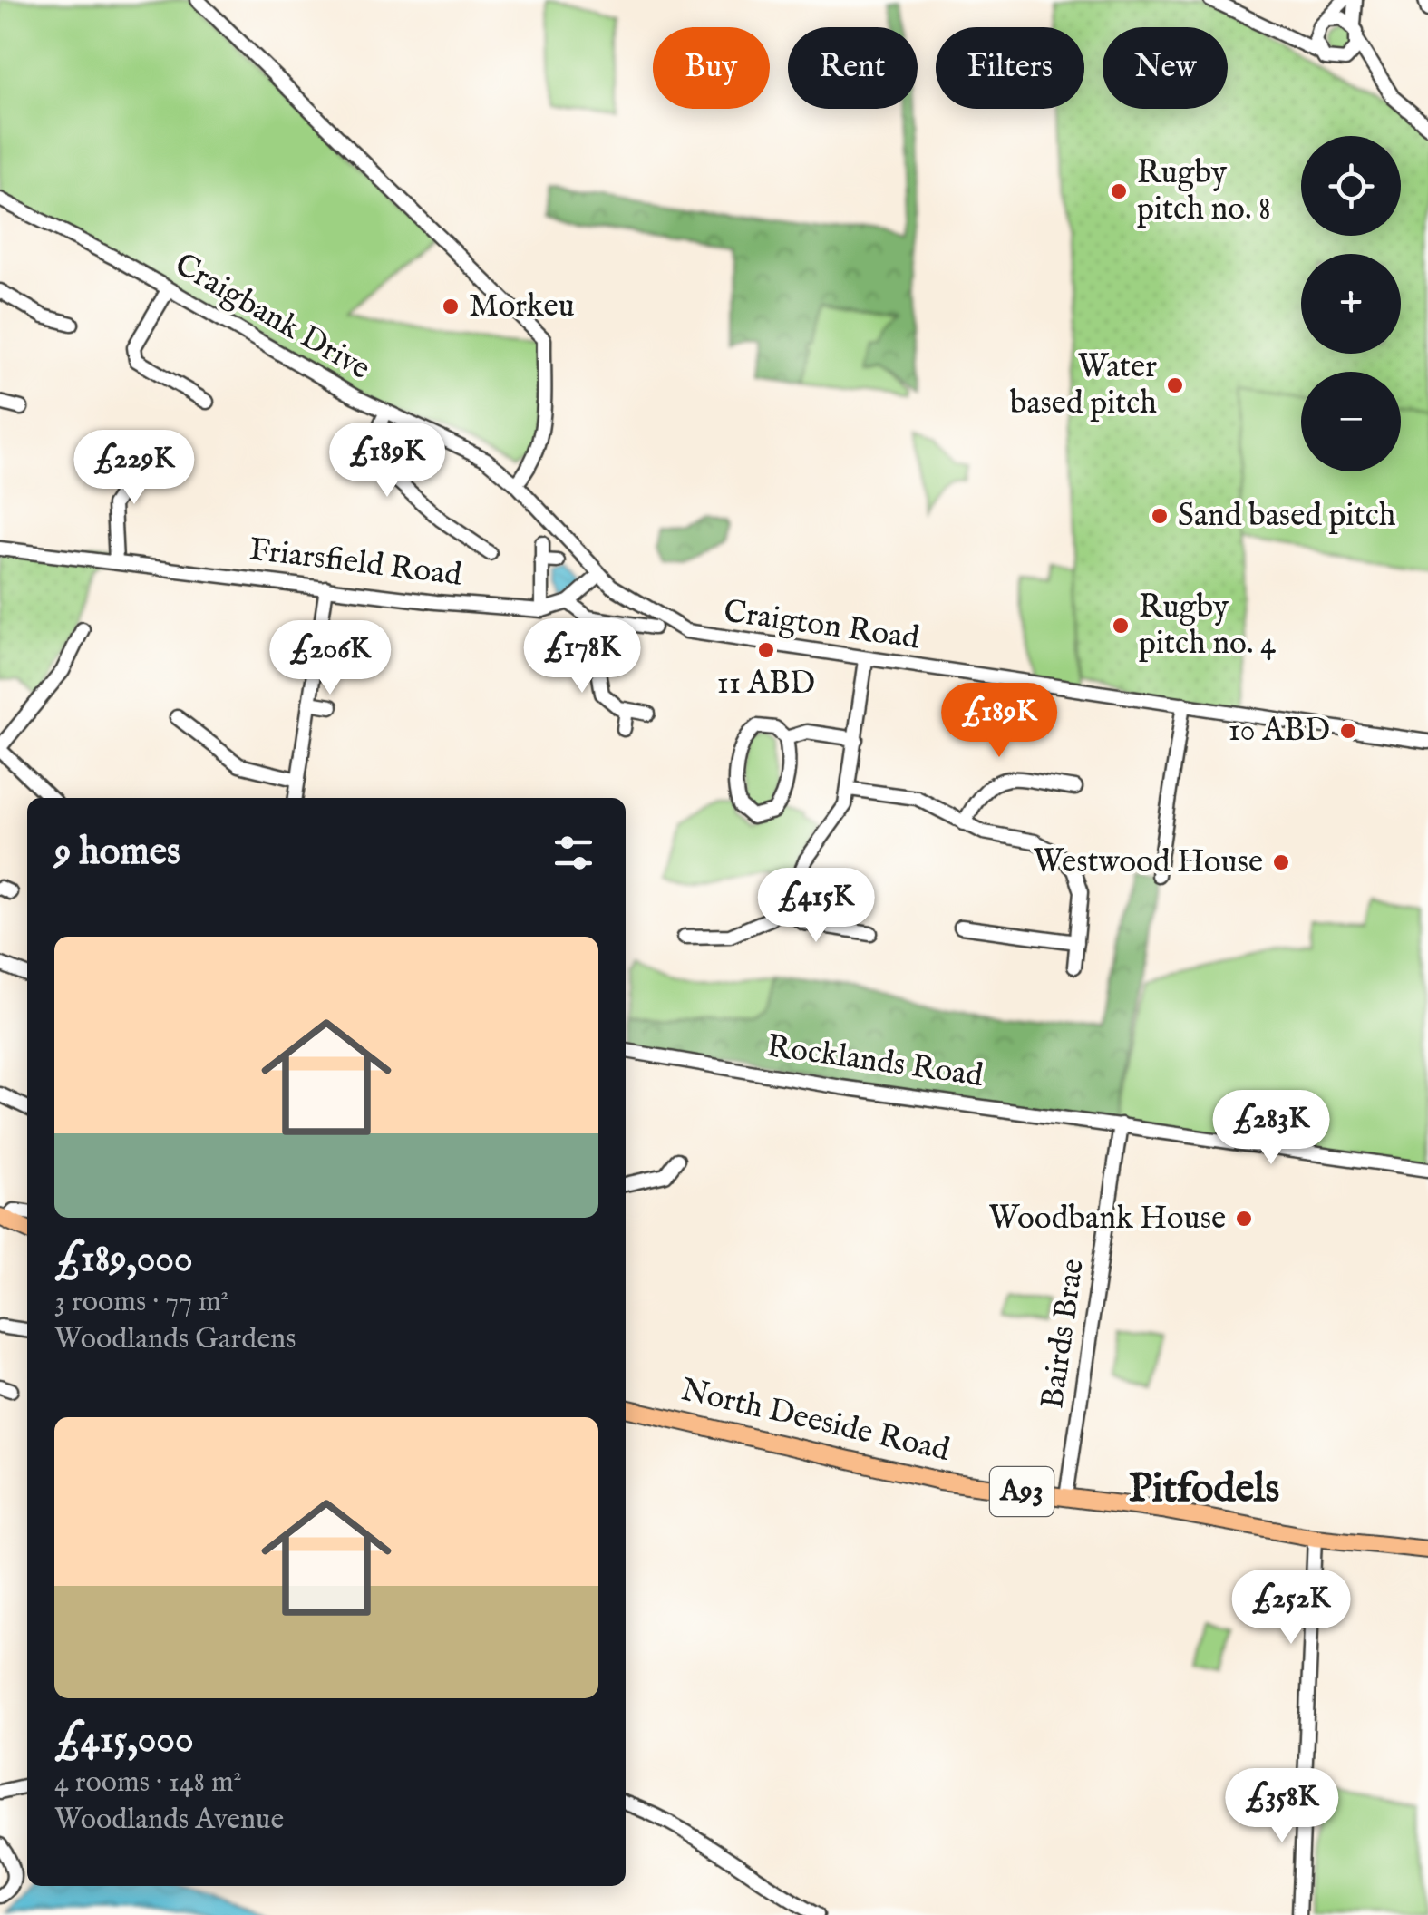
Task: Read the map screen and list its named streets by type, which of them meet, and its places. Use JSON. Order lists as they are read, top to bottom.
{
  "streets": {
    "main road": ["North Deeside Road", "A93"],
    "street": [
      "Craigbank Drive",
      "Friarsfield Road",
      "Craigton Road",
      "Rocklands Road",
      "Bairds Brae"
    ]
  },
  "crossings": [
    ["Craigbank Drive", "Craigton Road"],
    ["Rocklands Road", "Bairds Brae"],
    ["Bairds Brae", "North Deeside Road"]
  ],
  "districts": ["Pitfodels"],
  "places": [
    "Rugby pitch no. 8",
    "Morkeu",
    "Water based pitch",
    "Sand based pitch",
    "Rugby pitch no. 4",
    "11 ABD",
    "10 ABD",
    "Westwood House",
    "Woodbank House"
  ],
  "page": {
    "chip": [
      "Buy",
      "Rent",
      "Filters",
      "New"
    ],
    "map_buttons": ["+", "−"],
    "price": [
      "£189K",
      "£229K",
      "£178K",
      "£206K",
      "£189K",
      "£415K",
      "£283K",
      "£252K",
      "£358K"
    ],
    "heading": "9 homes",
    "list": [
      {
        "name": "£189,000",
        "note": "3 rooms · 77 m² · Woodlands Gardens"
      },
      {
        "name": "£415,000",
        "note": "4 rooms · 148 m² · Woodlands Avenue"
      }
    ]
  }
}
